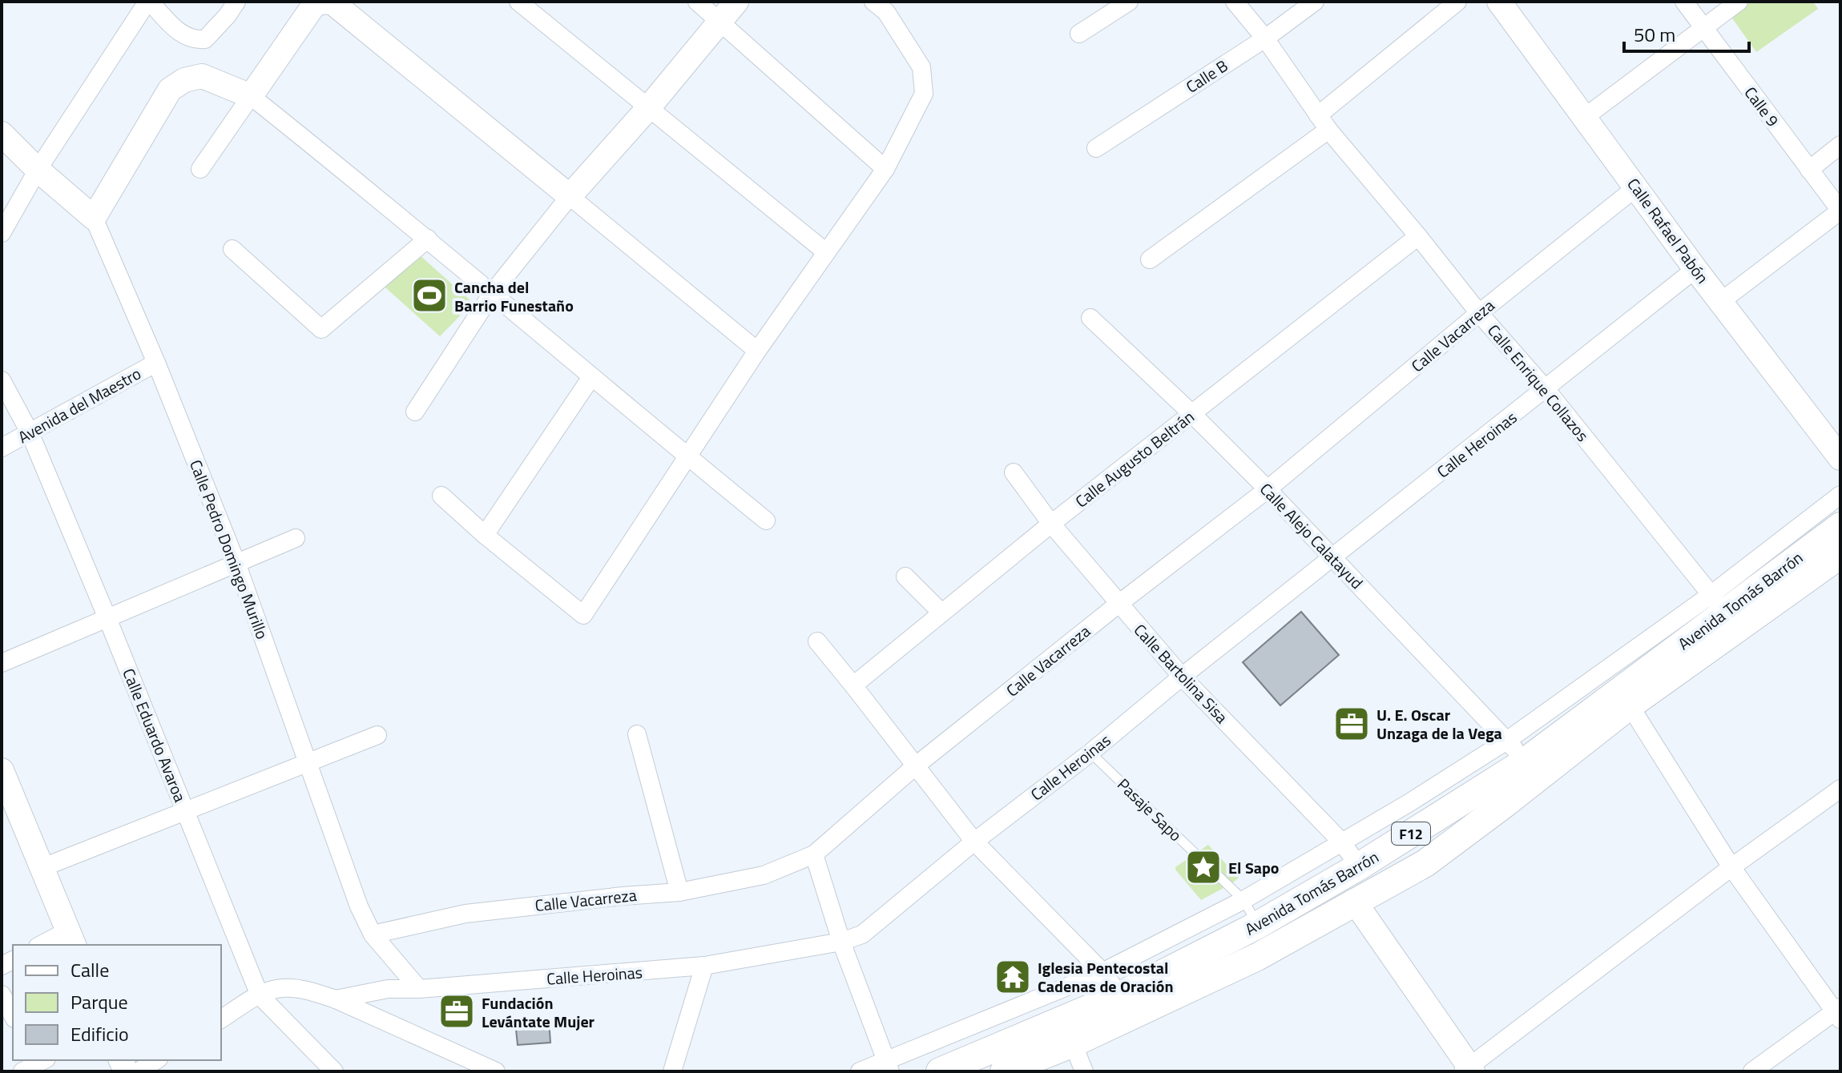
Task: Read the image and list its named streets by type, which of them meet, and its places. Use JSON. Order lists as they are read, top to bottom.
{
  "streets": {
    "main road": ["Avenida Tomás Barrón", "F12"],
    "street": [
      "Calle B",
      "Calle 9",
      "Calle Rafael Pabón",
      "Calle Vacarreza",
      "Calle Enrique Collazos",
      "Avenida del Maestro",
      "Calle Heroinas",
      "Calle Augusto Beltrán",
      "Calle Alejo Calatayud",
      "Calle Pedro Domingo Murillo",
      "Calle Bartolina Sisa",
      "Calle Eduardo Avaroa"
    ],
    "lane": ["Pasaje Sapo"]
  },
  "crossings": [
    ["Calle B", "Calle Enrique Collazos"],
    ["Calle Rafael Pabón", "Calle Vacarreza"],
    ["Calle Rafael Pabón", "Calle Heroinas"],
    ["Calle Vacarreza", "Calle Enrique Collazos"],
    ["Calle Vacarreza", "Calle Alejo Calatayud"],
    ["Calle Vacarreza", "Calle Pedro Domingo Murillo"],
    ["Calle Vacarreza", "Calle Bartolina Sisa"],
    ["Calle Enrique Collazos", "Calle Heroinas"],
    ["Calle Enrique Collazos", "Calle Augusto Beltrán"],
    ["Calle Enrique Collazos", "Avenida Tomás Barrón"],
    ["Avenida del Maestro", "Calle Pedro Domingo Murillo"],
    ["Avenida del Maestro", "Calle Eduardo Avaroa"],
    ["Calle Heroinas", "Calle Alejo Calatayud"],
    ["Calle Heroinas", "Calle Pedro Domingo Murillo"],
    ["Calle Heroinas", "Calle Bartolina Sisa"],
    ["Calle Heroinas", "Pasaje Sapo"],
    ["Calle Augusto Beltrán", "Calle Alejo Calatayud"],
    ["Calle Augusto Beltrán", "Calle Bartolina Sisa"],
    ["Calle Alejo Calatayud", "Avenida Tomás Barrón"],
    ["Avenida Tomás Barrón", "Calle Bartolina Sisa"],
    ["Avenida Tomás Barrón", "Pasaje Sapo"]
  ],
  "places": {
    "sports": ["Cancha del Barrio Funestaño"],
    "office": ["U. E. Oscar Unzaga de la Vega", "Fundación Levántate Mujer"],
    "place": ["El Sapo"],
    "temple": ["Iglesia Pentecostal Cadenas de Oración"]
  },
  "legend": ["Calle", "Parque", "Edificio"],
  "scale_bar": "50 m"
}
